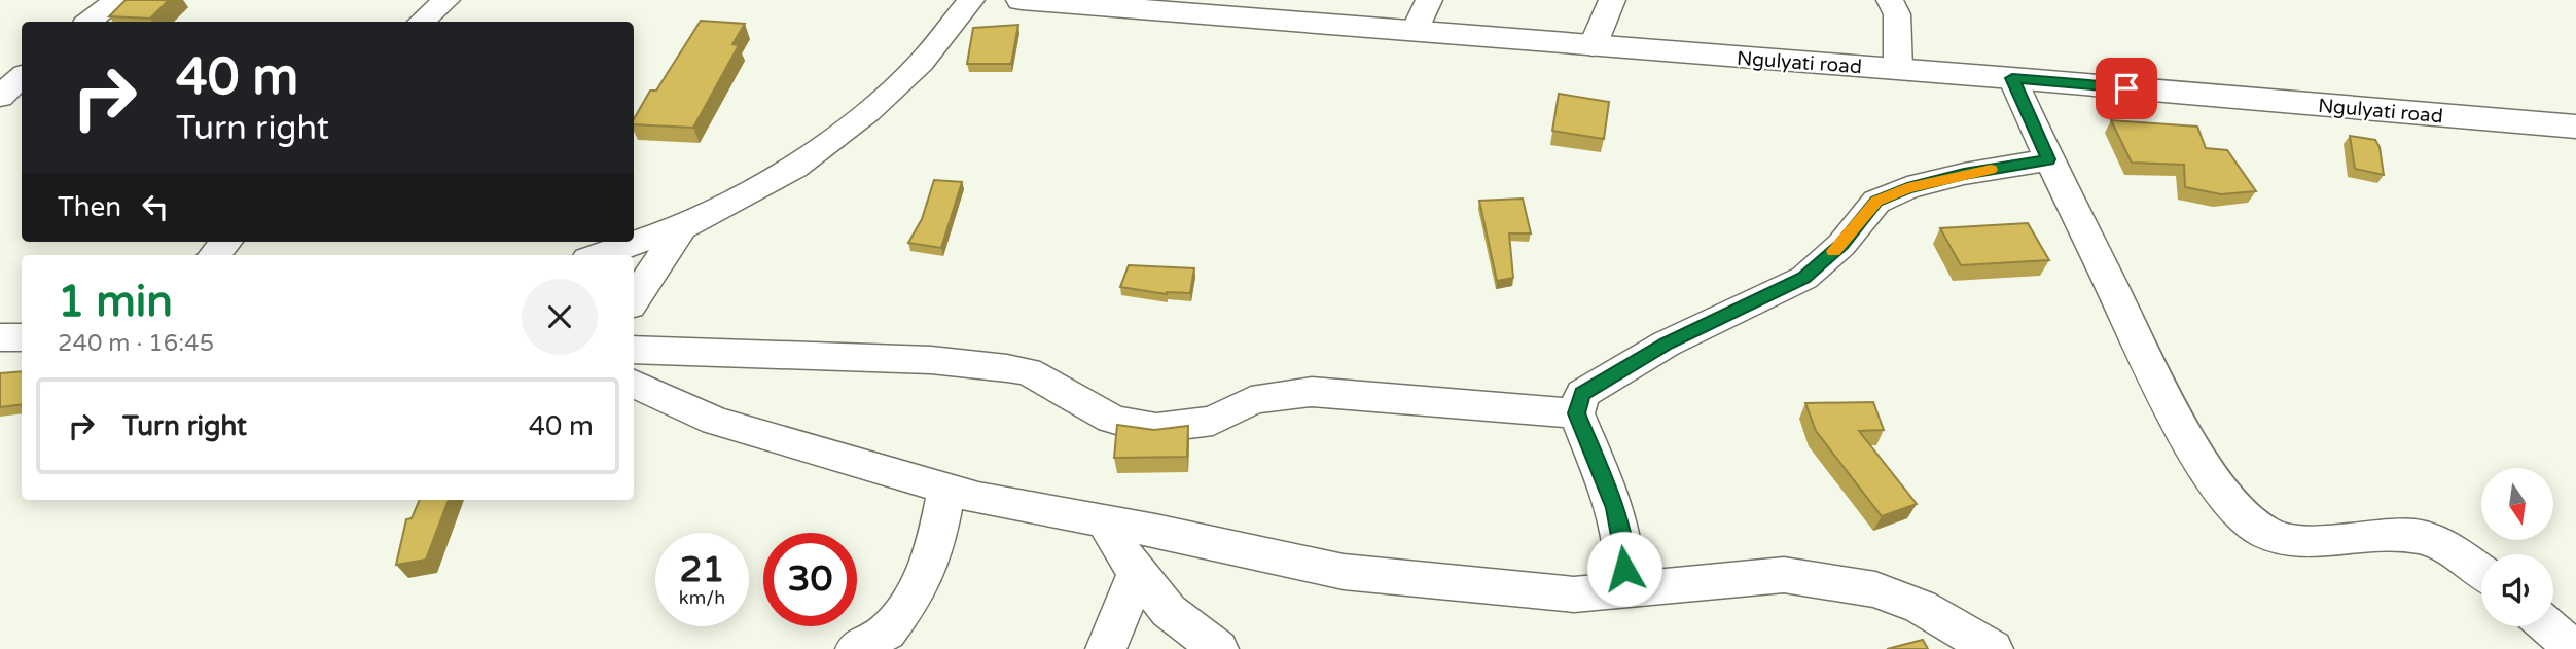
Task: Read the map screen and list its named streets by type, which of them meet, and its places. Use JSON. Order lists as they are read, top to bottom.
{
  "streets": {
    "main road": ["Ngulyati road"]
  },
  "north": "bottom",
  "page": {
    "turn": ["40 m", "Turn right"],
    "then": "Then",
    "heading": ["1 min", "240 m · 16:45"],
    "list": [
      {
        "name": "Turn right",
        "value": "40 m"
      }
    ],
    "speed": "21 km/h",
    "limit": "30"
  }
}
